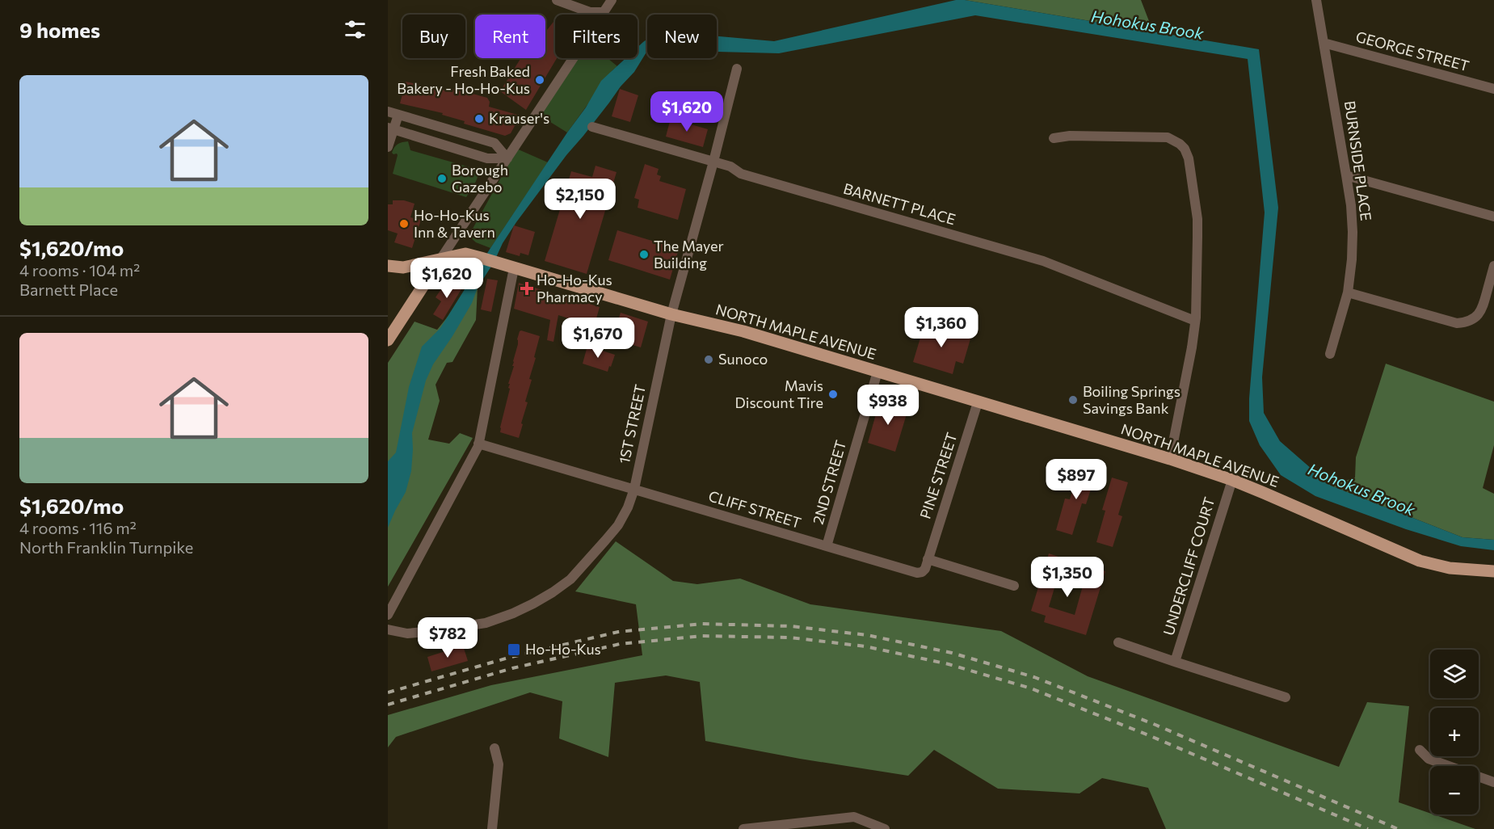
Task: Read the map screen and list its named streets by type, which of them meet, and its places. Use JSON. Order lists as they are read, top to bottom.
{
  "streets": {
    "main road": ["NORTH MAPLE AVENUE"],
    "street": [
      "GEORGE STREET",
      "BURNSIDE PLACE",
      "BARNETT PLACE",
      "1ST STREET",
      "PINE STREET",
      "2ND STREET",
      "CLIFF STREET",
      "UNDERCLIFF COURT"
    ]
  },
  "crossings": [
    ["GEORGE STREET", "BURNSIDE PLACE"],
    ["BARNETT PLACE", "1ST STREET"],
    ["NORTH MAPLE AVENUE", "1ST STREET"],
    ["NORTH MAPLE AVENUE", "PINE STREET"],
    ["NORTH MAPLE AVENUE", "2ND STREET"],
    ["NORTH MAPLE AVENUE", "UNDERCLIFF COURT"],
    ["1ST STREET", "CLIFF STREET"],
    ["PINE STREET", "CLIFF STREET"],
    ["2ND STREET", "CLIFF STREET"]
  ],
  "water": ["Hohokus Brook"],
  "places": {
    "other": [
      "Fresh Baked Bakery - Ho-Ho-Kus",
      "Krauser's",
      "Borough Gazebo",
      "Ho-Ho-Kus Inn & Tavern",
      "The Mayer Building",
      "Sunoco",
      "Mavis Discount Tire",
      "Boiling Springs Savings Bank"
    ],
    "health": ["Ho-Ho-Kus Pharmacy"],
    "transit": ["Ho-Ho-Kus"]
  },
  "page": {
    "heading": "9 homes",
    "chip": [
      "Buy",
      "Rent",
      "Filters",
      "New"
    ],
    "list": [
      {
        "name": "$1,620/mo",
        "note": "4 rooms · 104 m² · Barnett Place"
      },
      {
        "name": "$1,620/mo",
        "note": "4 rooms · 116 m² · North Franklin Turnpike"
      }
    ],
    "price": [
      "$1,620",
      "$2,150",
      "$1,620",
      "$1,360",
      "$1,670",
      "$938",
      "$897",
      "$1,350",
      "$782"
    ],
    "map_buttons": ["+", "−"]
  }
}
